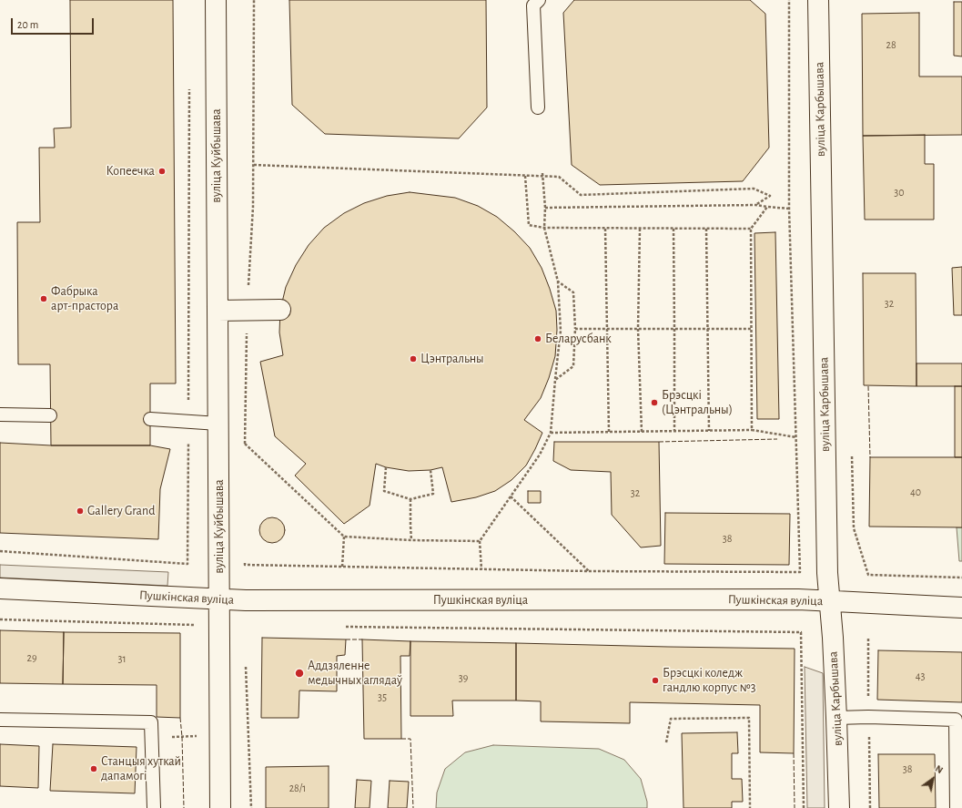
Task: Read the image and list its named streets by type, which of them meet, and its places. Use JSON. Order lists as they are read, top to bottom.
{
  "streets": {
    "street": ["вуліца Карбышава", "вуліца Куйбышава", "Пушкінская вуліца"]
  },
  "crossings": [
    ["вуліца Карбышава", "Пушкінская вуліца"],
    ["вуліца Куйбышава", "Пушкінская вуліца"]
  ],
  "places": [
    "Копеечка",
    "Фабрыка арт-прастора",
    "Беларусбанк",
    "Цэнтральны",
    "Брэсцкі (Цэнтральны)",
    "Gallery Grand",
    "Аддзяленне медычных аглядаў",
    "Брэсцкі коледж гандлю корпус №3",
    "Станцыя хуткай дапамогі"
  ],
  "house_numbers": [
    "28",
    "30",
    "32",
    "40",
    "32",
    "38",
    "29",
    "31",
    "43",
    "39",
    "35",
    "38",
    "28/1"
  ],
  "scale_bar": "20 m",
  "north": "top right"
}
